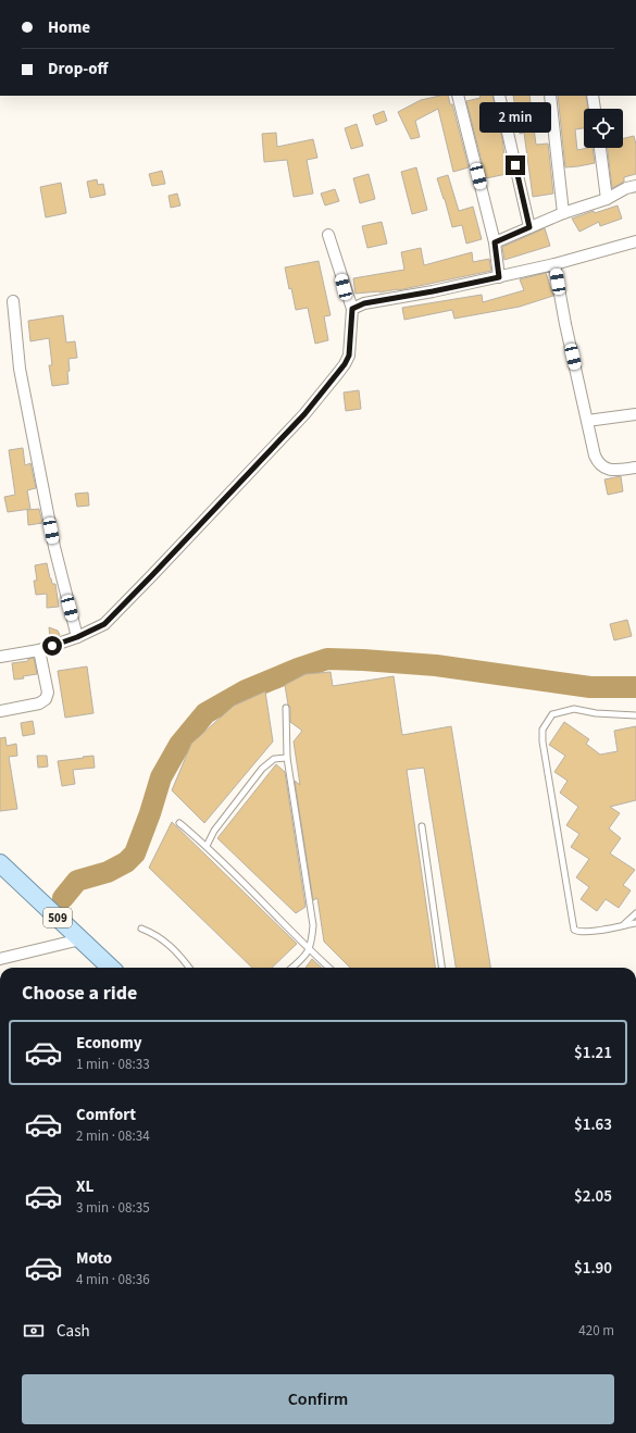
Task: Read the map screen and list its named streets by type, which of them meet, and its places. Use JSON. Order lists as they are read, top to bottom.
{
  "streets": {
    "main road": ["509"]
  },
  "page": {
    "banner": ["Home", "Drop-off"],
    "bubble": "2 min",
    "heading": "Choose a ride",
    "list": [
      {
        "name": "Economy",
        "note": "1 min · 08:33",
        "value": "$1.21"
      },
      {
        "name": "Comfort",
        "note": "2 min · 08:34",
        "value": "$1.63"
      },
      {
        "name": "XL",
        "note": "3 min · 08:35",
        "value": "$2.05"
      },
      {
        "name": "Moto",
        "note": "4 min · 08:36",
        "value": "$1.90"
      }
    ],
    "pay": ["Cash", "420 m"],
    "buttons": "Confirm"
  }
}
